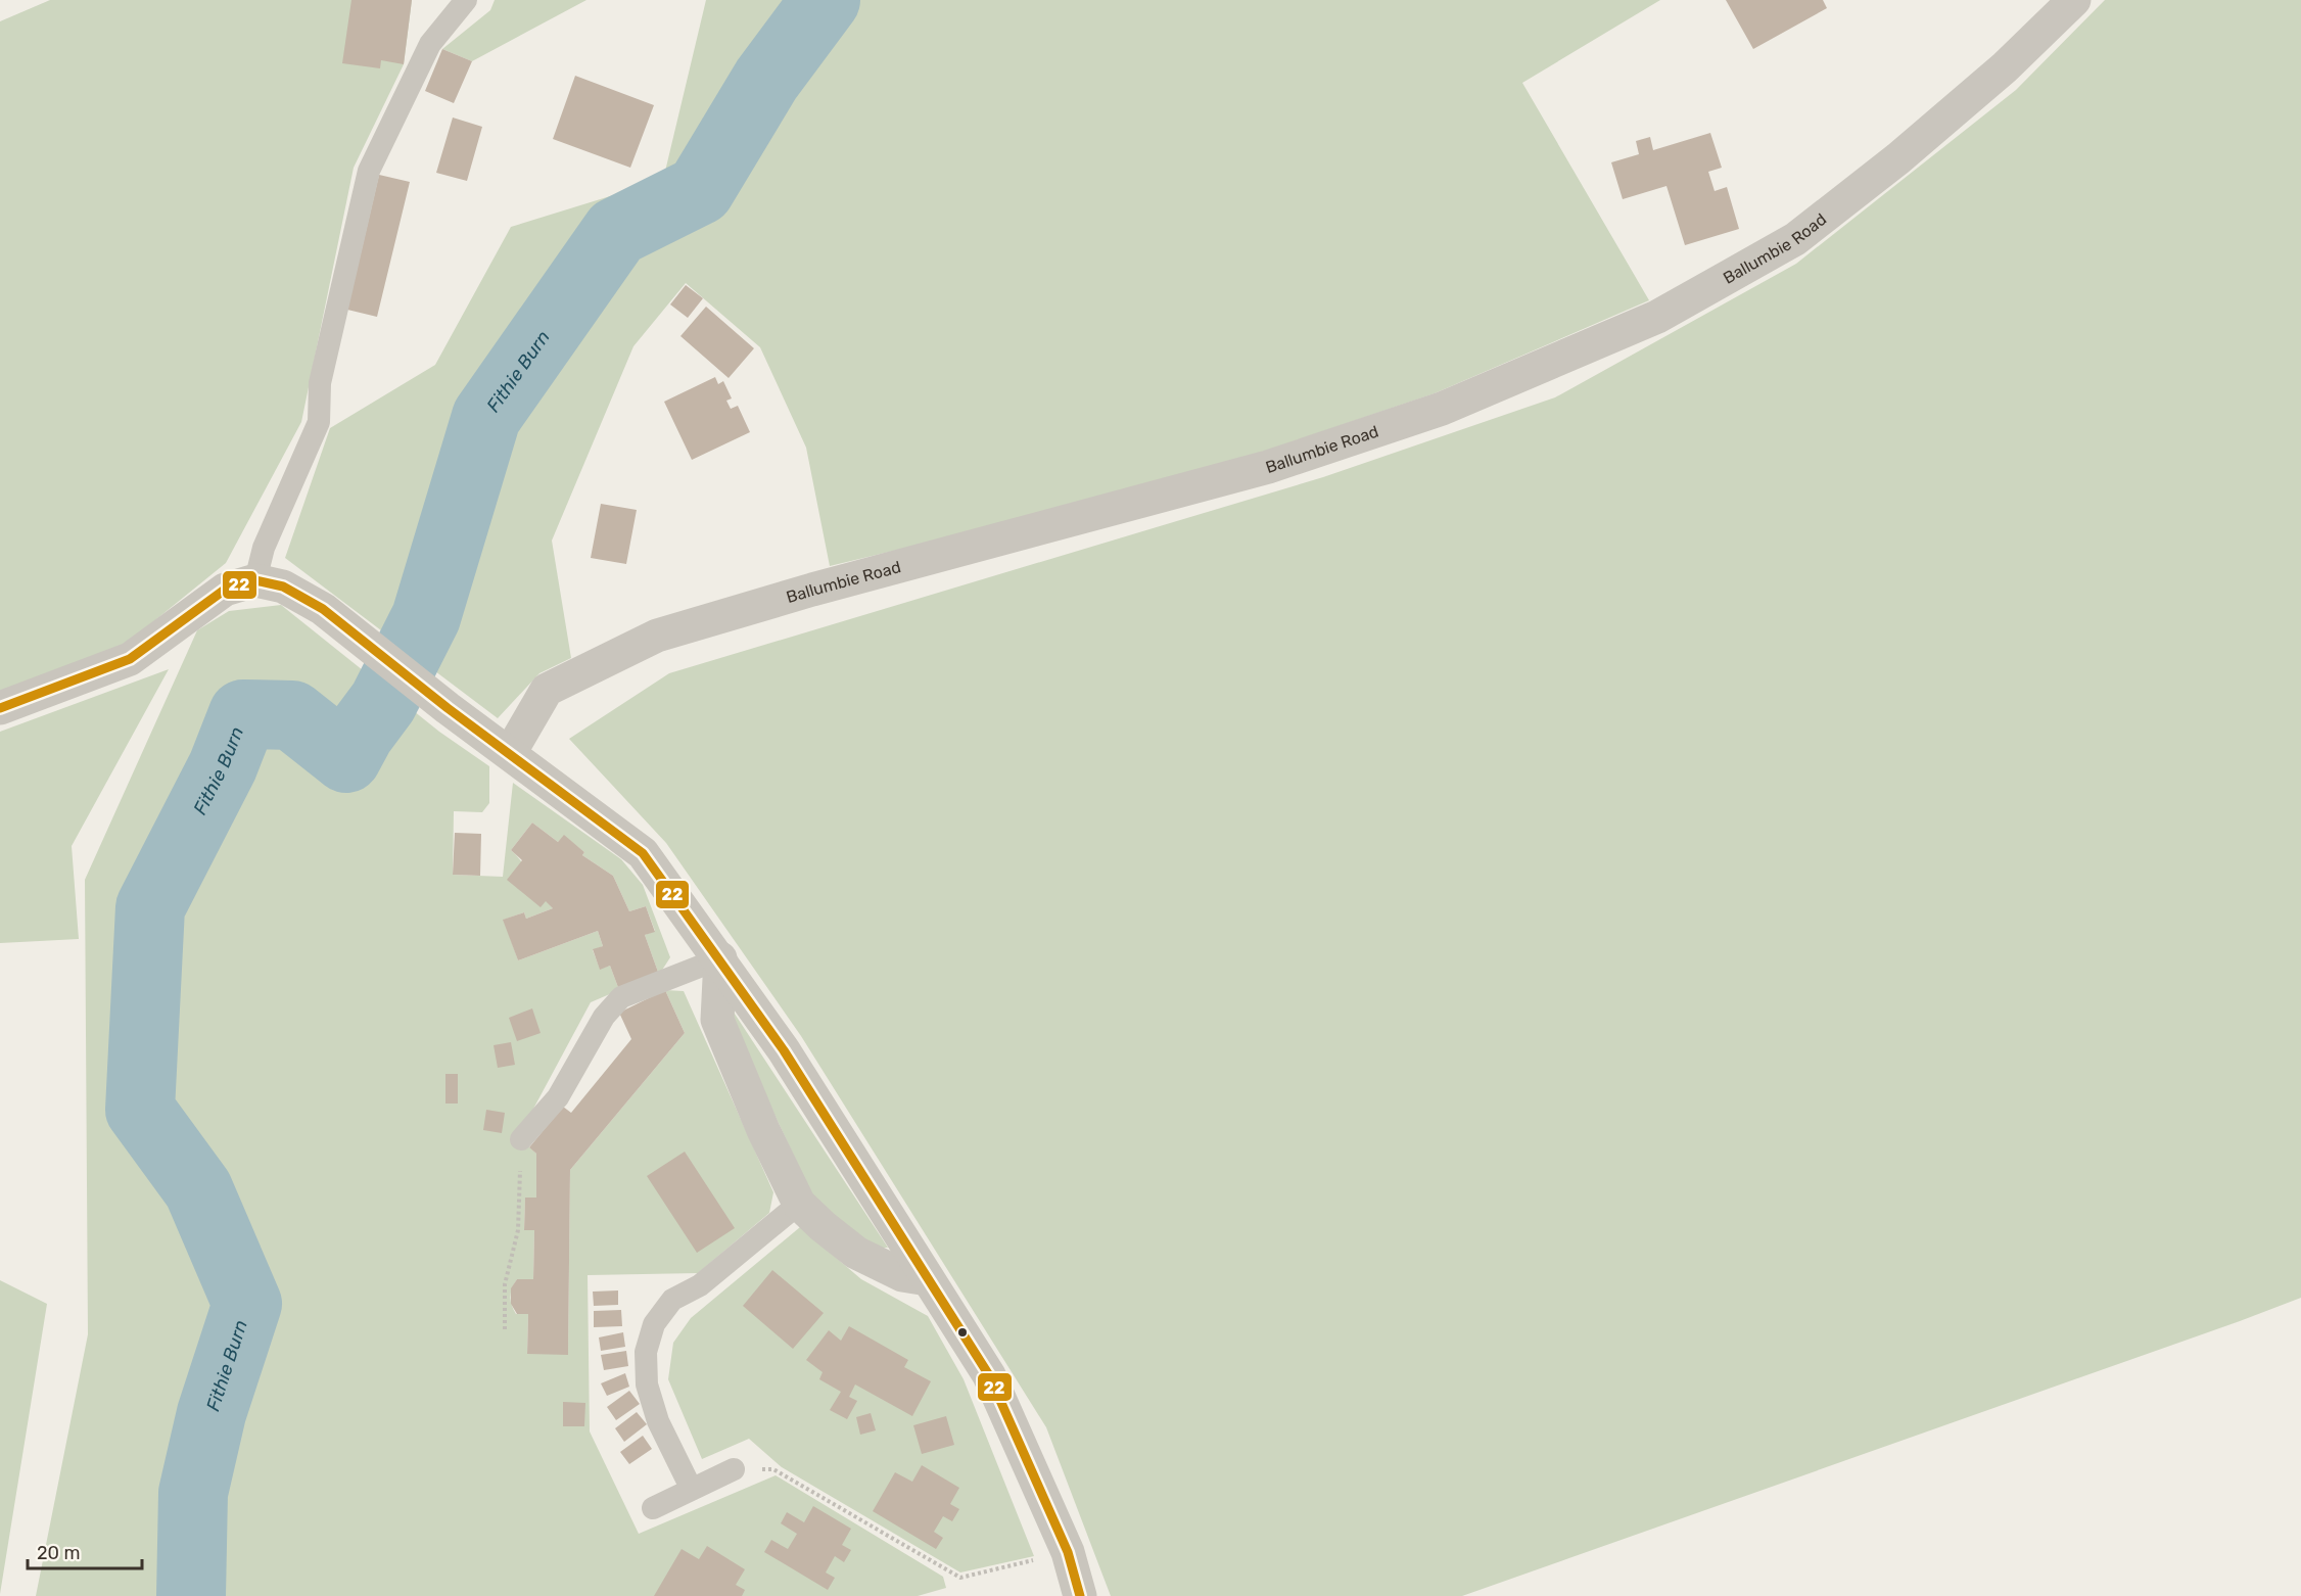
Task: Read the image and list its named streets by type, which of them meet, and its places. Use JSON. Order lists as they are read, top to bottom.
{
  "streets": {
    "street": ["Ballumbie Road"]
  },
  "water": ["Fithie Burn"],
  "lines": ["transit line 22"],
  "scale_bar": "20 m"
}
